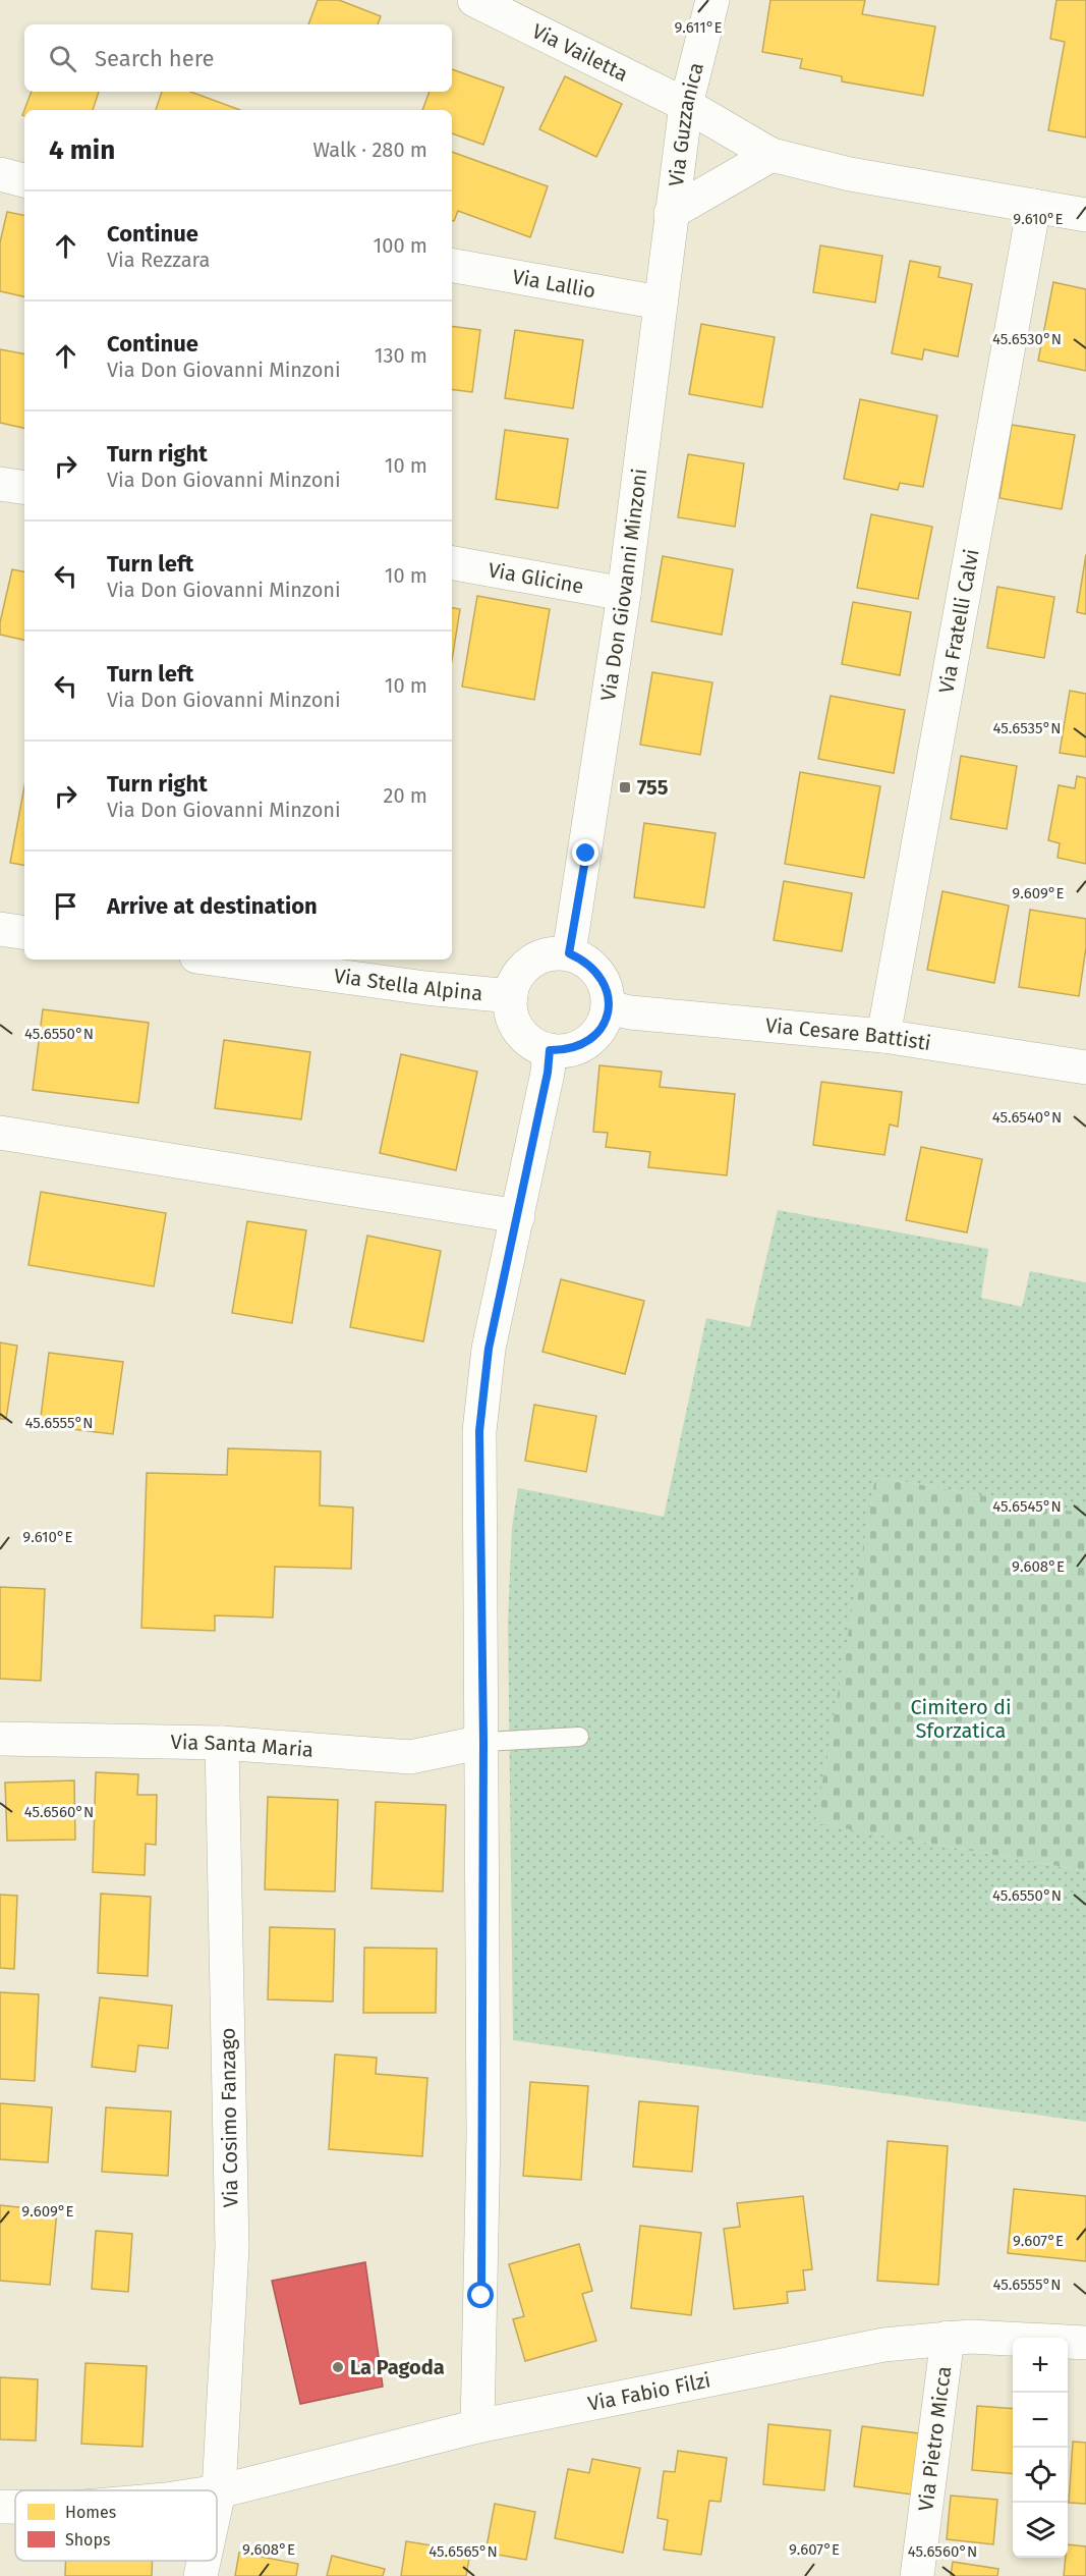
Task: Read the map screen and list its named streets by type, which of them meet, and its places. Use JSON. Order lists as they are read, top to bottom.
{
  "streets": {
    "street": [
      "Via Vailetta",
      "Via Guzzanica",
      "Via Lallio",
      "Via Glicine",
      "Via Don Giovanni Minzoni",
      "Via Fratelli Calvi",
      "Via Stella Alpina",
      "Via Cesare Battisti",
      "Via Santa Maria",
      "Via Cosimo Fanzago",
      "Via Fabio Filzi",
      "Via Pietro Micca"
    ]
  },
  "crossings": [
    ["Via Vailetta", "Via Guzzanica"],
    ["Via Vailetta", "Via Fratelli Calvi"],
    ["Via Guzzanica", "Via Don Giovanni Minzoni"],
    ["Via Lallio", "Via Don Giovanni Minzoni"],
    ["Via Glicine", "Via Don Giovanni Minzoni"],
    ["Via Don Giovanni Minzoni", "Via Stella Alpina"],
    ["Via Don Giovanni Minzoni", "Via Cesare Battisti"],
    ["Via Fratelli Calvi", "Via Cesare Battisti"],
    ["Via Stella Alpina", "Via Cesare Battisti"],
    ["Via Santa Maria", "Via Cosimo Fanzago"],
    ["Via Cosimo Fanzago", "Via Fabio Filzi"],
    ["Via Fabio Filzi", "Via Pietro Micca"]
  ],
  "parks": ["Cimitero di Sforzatica"],
  "places": {
    "transit": ["755"],
    "other": ["La Pagoda"]
  },
  "legend": ["Homes", "Shops"],
  "page": {
    "search": "Search here",
    "heading": ["4 min", "Walk · 280 m"],
    "list": [
      ["Continue", "Via Rezzara", "100 m"],
      ["Continue", "Via Don Giovanni Minzoni", "130 m"],
      ["Turn right", "Via Don Giovanni Minzoni", "10 m"],
      ["Turn left", "Via Don Giovanni Minzoni", "10 m"],
      ["Turn left", "Via Don Giovanni Minzoni", "10 m"],
      ["Turn right", "Via Don Giovanni Minzoni", "20 m"],
      "Arrive at destination"
    ],
    "map_buttons": ["+", "−"]
  },
  "coordinates": [
    "9.611°E",
    "9.610°E",
    "45.6530°N",
    "45.6535°N",
    "9.609°E",
    "45.6550°N",
    "45.6540°N",
    "45.6555°N",
    "45.6545°N",
    "9.608°E",
    "45.6560°N",
    "9.607°E",
    "45.6565°N"
  ]
}
